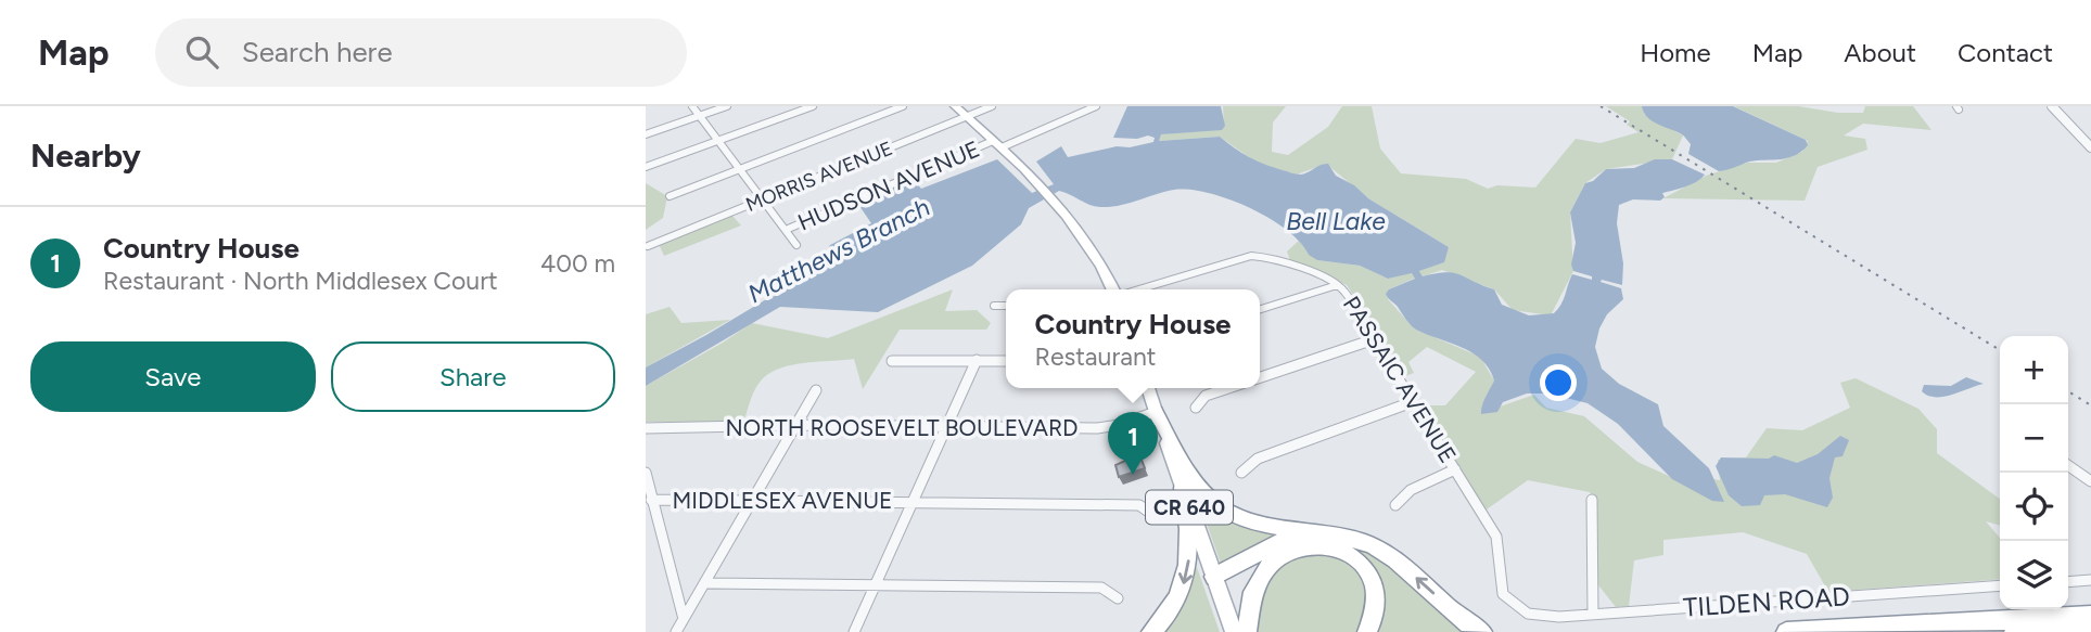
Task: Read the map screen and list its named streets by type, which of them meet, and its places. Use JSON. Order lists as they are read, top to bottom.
{
  "streets": {
    "main road": ["CR 640"],
    "street": [
      "MORRIS AVENUE",
      "HUDSON AVENUE",
      "PASSAIC AVENUE",
      "NORTH ROOSEVELT BOULEVARD",
      "MIDDLESEX AVENUE",
      "TILDEN ROAD"
    ]
  },
  "crossings": [
    ["PASSAIC AVENUE", "TILDEN ROAD"],
    ["NORTH ROOSEVELT BOULEVARD", "CR 640"]
  ],
  "water": ["Bell Lake", "Matthews Branch"],
  "page": {
    "header": "Map",
    "search": "Search here",
    "nav": [
      "Home",
      "Map",
      "About",
      "Contact"
    ],
    "heading": "Nearby",
    "list": [
      {
        "mark": "1",
        "name": "Country House",
        "note": "Restaurant · North Middlesex Court",
        "value": "400 m"
      }
    ],
    "popup": ["Country House", "Restaurant"],
    "buttons": ["Save", "Share"],
    "map_buttons": ["+", "−"],
    "pins": "1"
  }
}
